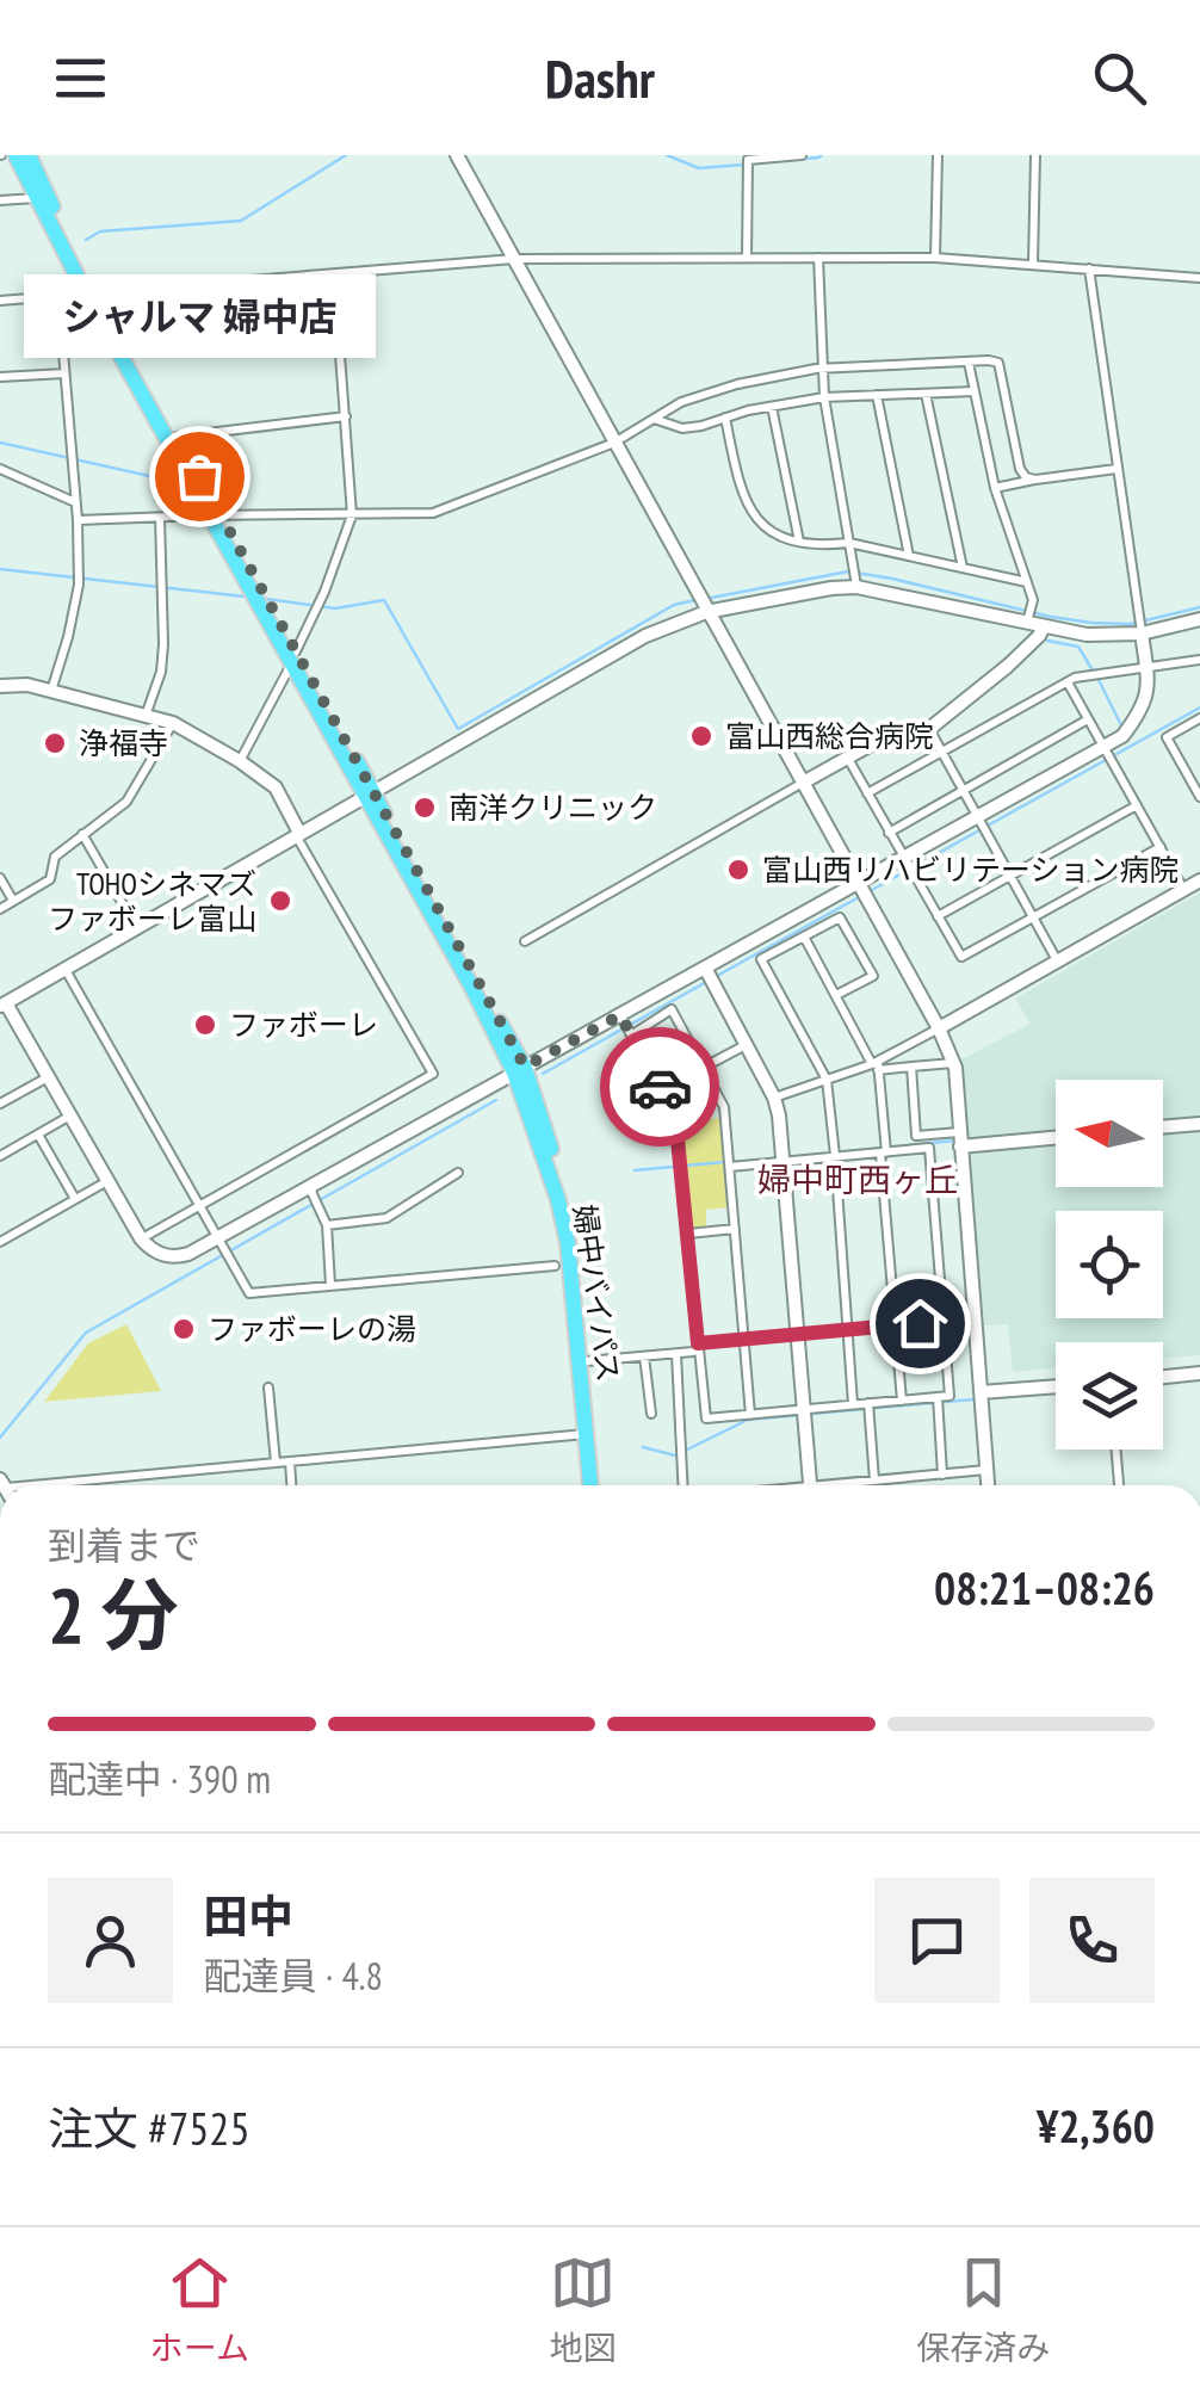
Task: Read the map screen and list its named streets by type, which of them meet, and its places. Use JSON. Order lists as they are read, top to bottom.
{
  "streets": {
    "highway": ["婦中バイパス"]
  },
  "districts": ["婦中町西ヶ丘"],
  "places": [
    "シャルマ 婦中店",
    "富山西総合病院",
    "浄福寺",
    "南洋クリニック",
    "富山西リハビリテーション病院",
    "TOHOシネマズ ファボーレ富山",
    "ファボーレ",
    "ファボーレの湯"
  ],
  "north": "left",
  "page": {
    "header": "Dashr",
    "bubble": "シャルマ 婦中店",
    "heading": ["2 分", "到着まで", "08:21–08:26"],
    "panel": [
      "田中",
      "配達員 · 4.8",
      "注文 #7525",
      "¥2,360"
    ],
    "bar": "配達中 · 390 m",
    "tabs": ["ホーム", "地図", "保存済み"]
  }
}
